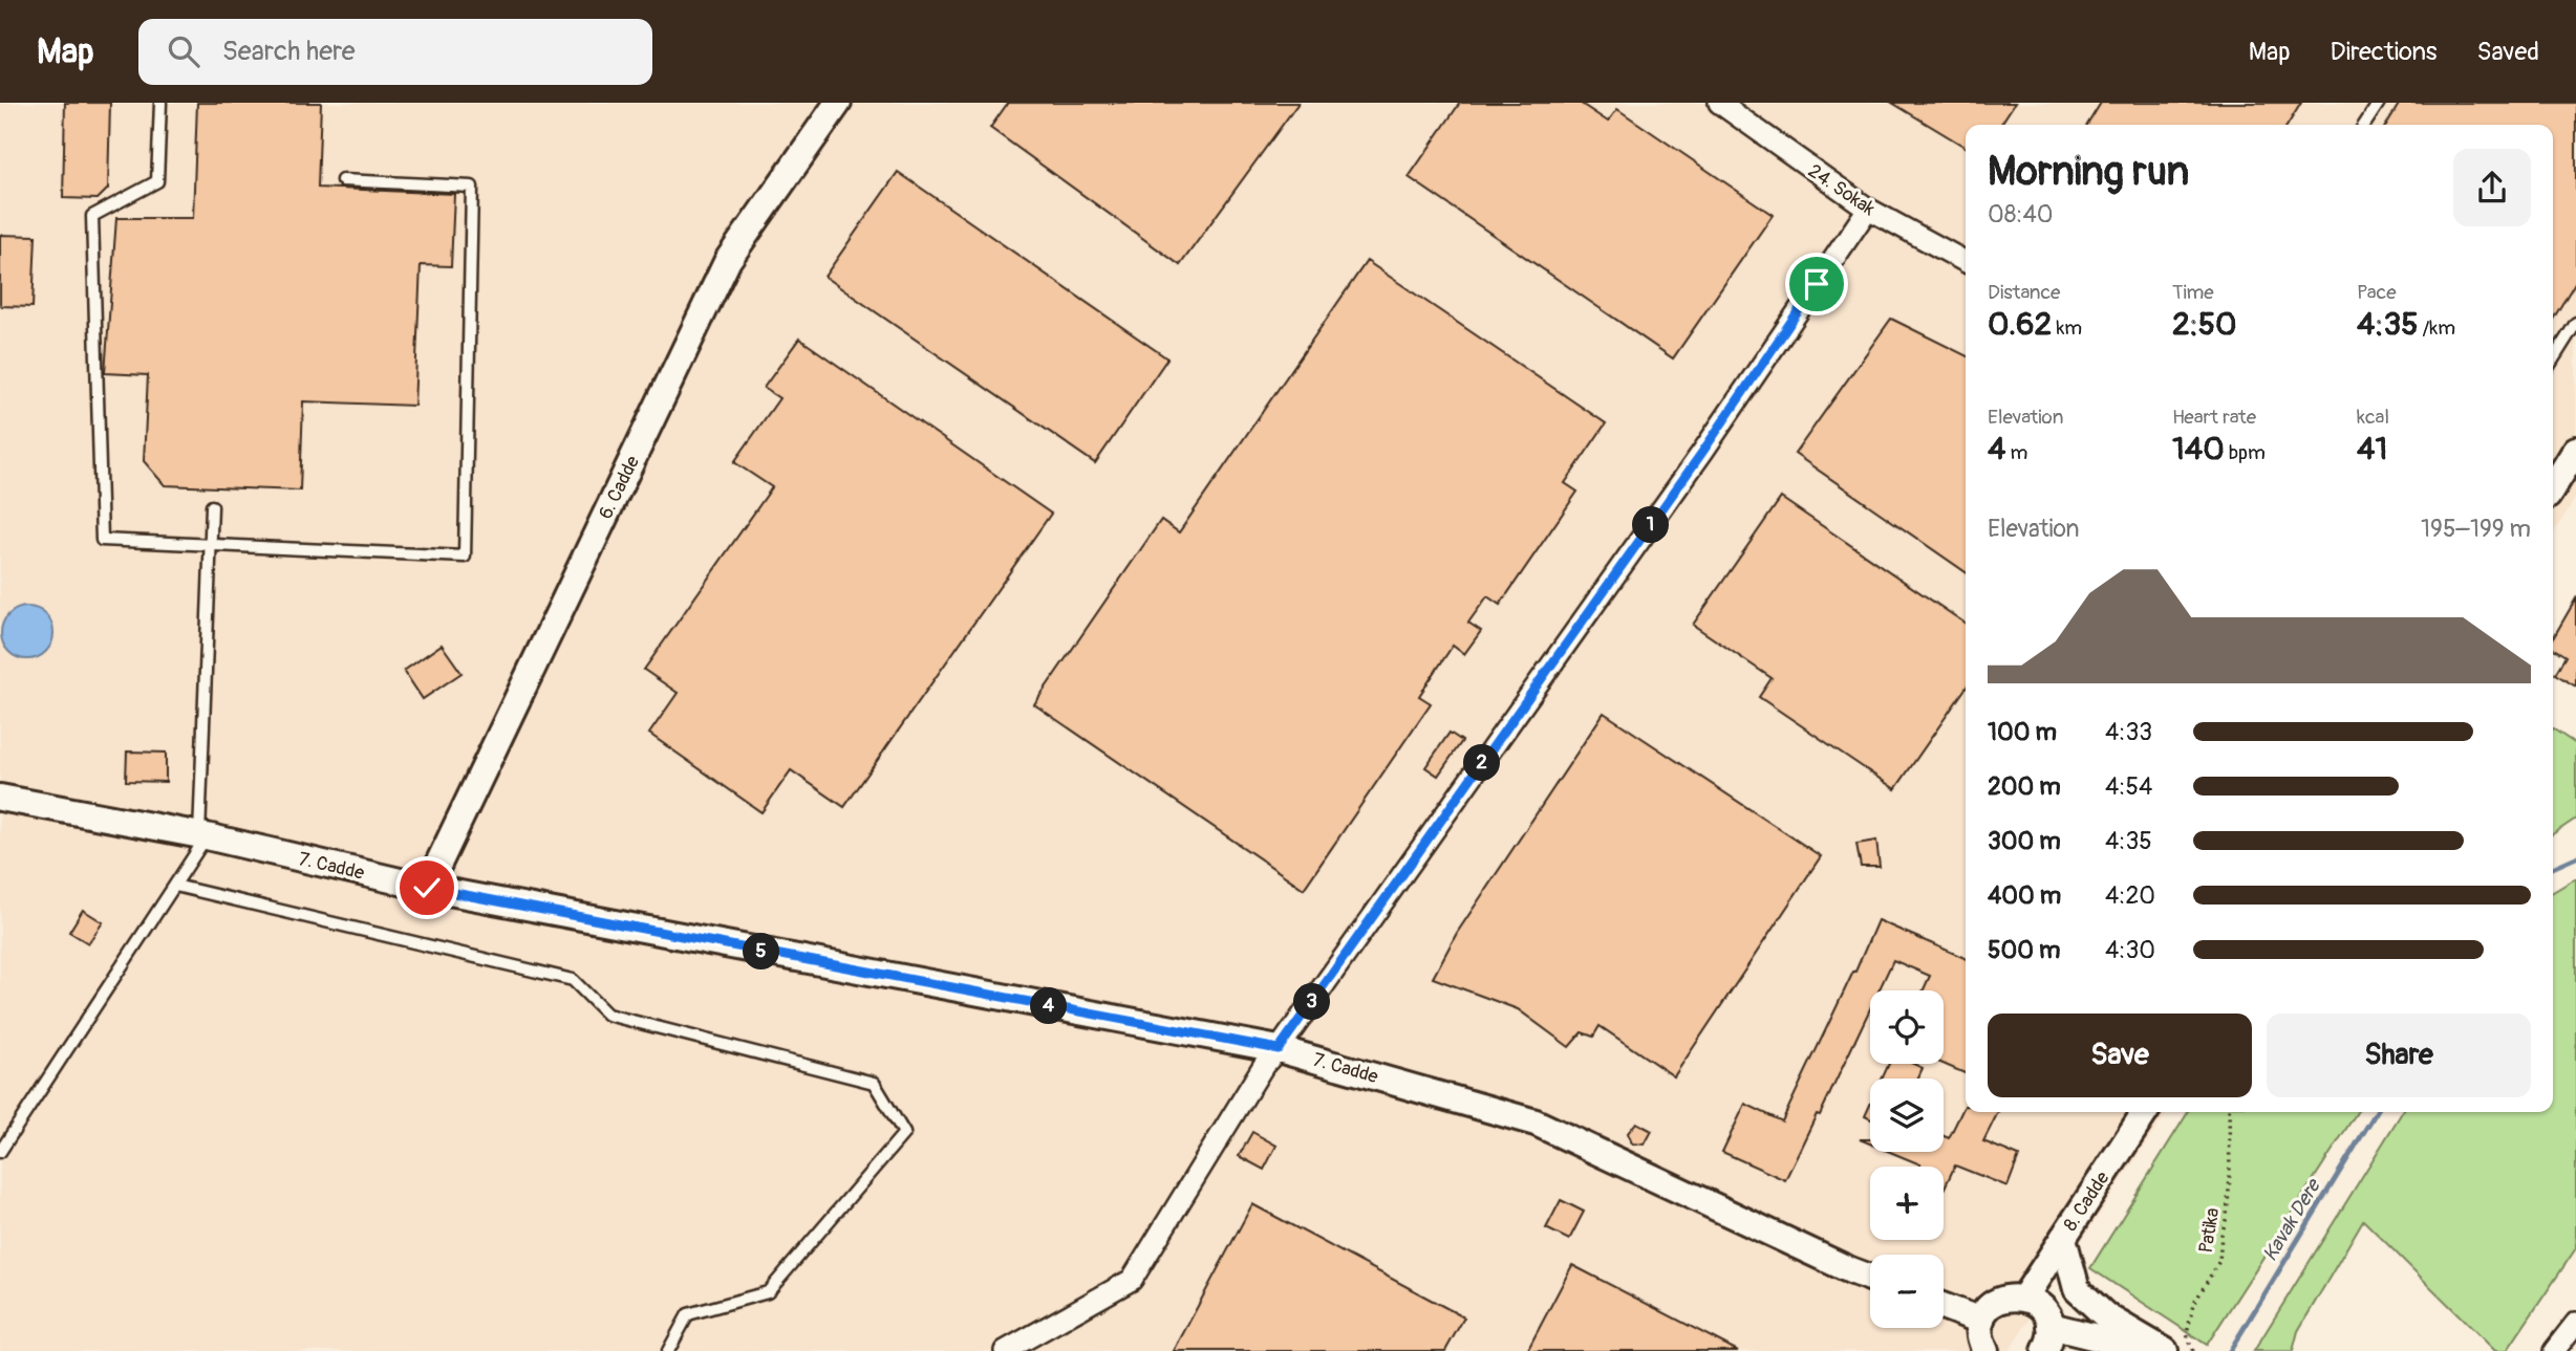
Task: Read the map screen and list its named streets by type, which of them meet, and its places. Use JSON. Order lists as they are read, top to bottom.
{
  "streets": {
    "street": [
      "24. Sokak",
      "6. Cadde",
      "7. Cadde",
      "8. Cadde"
    ],
    "path": ["Patika"]
  },
  "crossings": [
    ["6. Cadde", "7. Cadde"]
  ],
  "water": ["Kavak Dere"],
  "page": {
    "header": "Map",
    "search": "Search here",
    "nav": ["Map", "Directions", "Saved"],
    "heading": ["Morning run", "08:40"],
    "stats": [
      ["Distance", "0.62 km"],
      ["Time", "2:50"],
      ["Pace", "4:35 /km"],
      ["Elevation", "4 m"],
      ["Heart rate", "140 bpm"],
      ["kcal", "41"]
    ],
    "chart": ["Elevation", "195–199 m"],
    "pins": [
      "1",
      "2",
      "5",
      "3",
      "4"
    ],
    "list": [
      {
        "name": "100 m",
        "note": "4:33"
      },
      {
        "name": "200 m",
        "note": "4:54"
      },
      {
        "name": "300 m",
        "note": "4:35"
      },
      {
        "name": "400 m",
        "note": "4:20"
      },
      {
        "name": "500 m",
        "note": "4:30"
      }
    ],
    "map_buttons": ["+", "−"],
    "buttons": ["Save", "Share"]
  }
}
